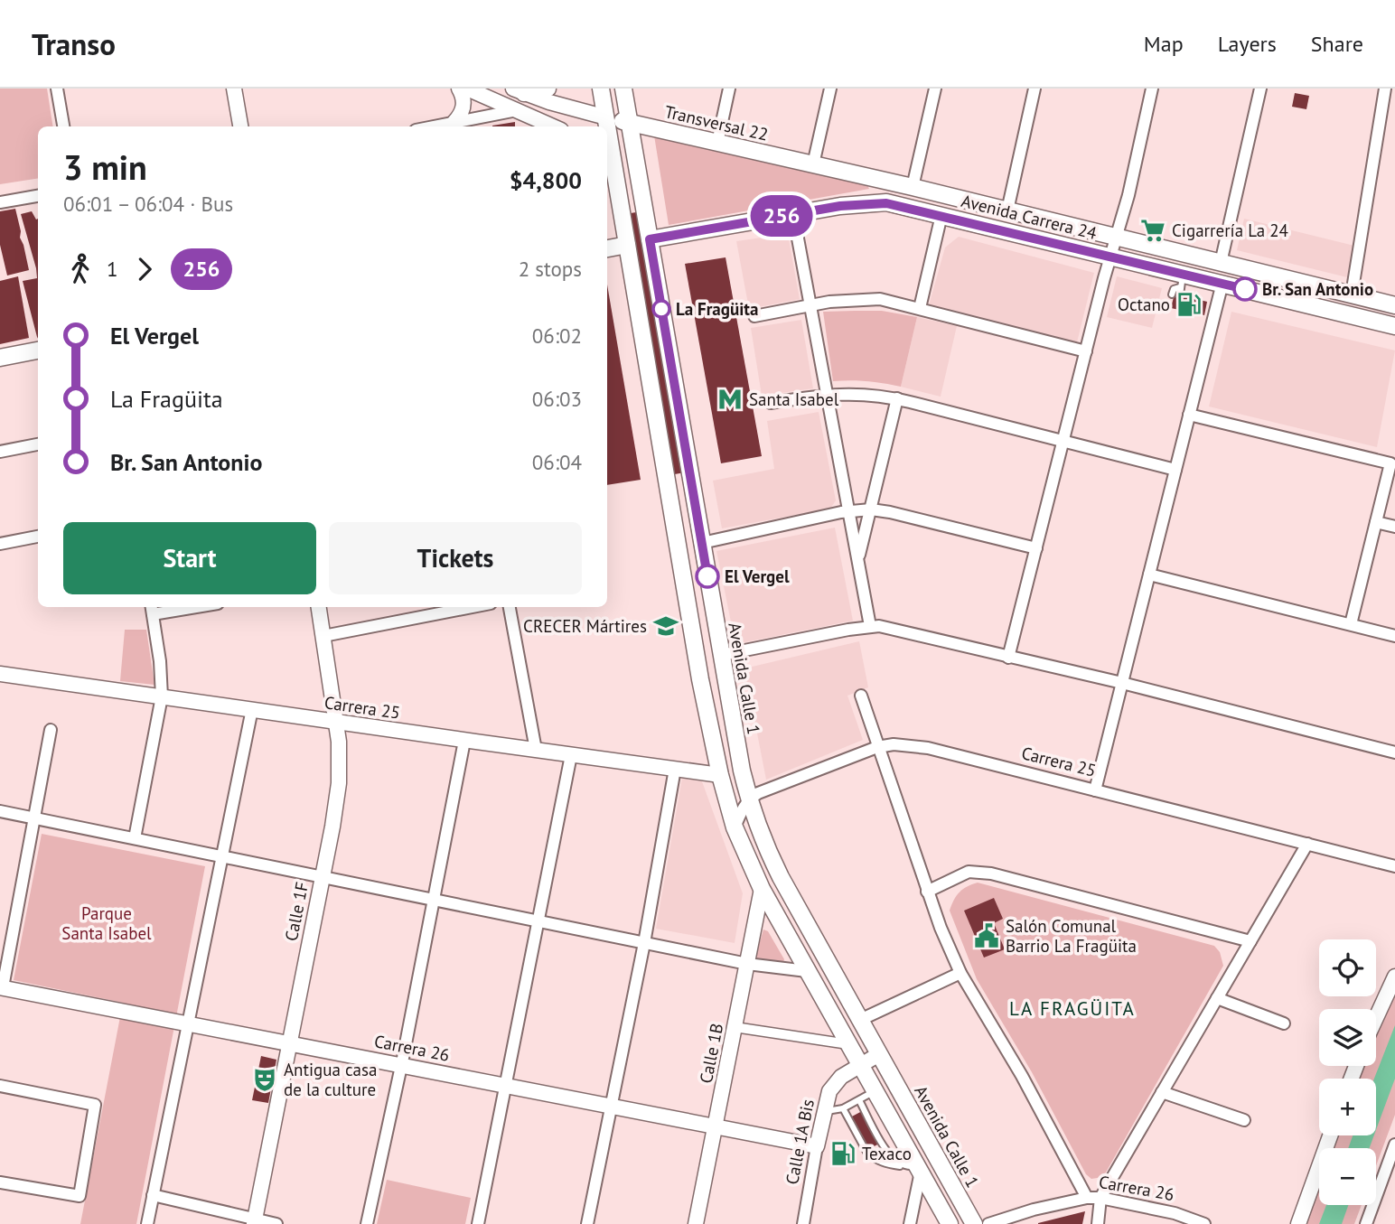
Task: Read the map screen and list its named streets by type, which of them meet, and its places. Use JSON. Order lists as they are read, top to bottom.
{
  "streets": {
    "main road": ["Transversal 22", "Avenida Carrera 24", "Avenida Calle 1"],
    "street": [
      "Carrera 25",
      "Calle 1F",
      "Carrera 26",
      "Calle 1B",
      "Calle 1A Bis"
    ]
  },
  "crossings": [
    ["Transversal 22", "Avenida Carrera 24"],
    ["Transversal 22", "Avenida Calle 1"],
    ["Avenida Carrera 24", "Avenida Calle 1"],
    ["Avenida Calle 1", "Carrera 25"],
    ["Avenida Calle 1", "Calle 1A Bis"],
    ["Carrera 25", "Calle 1F"],
    ["Calle 1F", "Carrera 26"],
    ["Carrera 26", "Calle 1B"],
    ["Carrera 26", "Calle 1A Bis"]
  ],
  "districts": ["LA FRAGÜITA"],
  "parks": ["Parque Santa Isabel"],
  "places": {
    "supermarket": ["Cigarrería La 24"],
    "other": ["Br. San Antonio", "La Fragüita", "El Vergel"],
    "fuel station": ["Octano", "Texaco"],
    "metro station": ["Santa Isabel"],
    "school or university": ["CRECER Mártires"],
    "public building": ["Salón Comunal Barrio La Fragüita"],
    "theatre": ["Antigua casa de la culture"]
  },
  "lines": ["bus line 256"],
  "page": {
    "header": "Transo",
    "nav": ["Map", "Layers", "Share"],
    "on_map": "256",
    "heading": ["3 min", "06:01 – 06:04 · Bus", "$4,800"],
    "legs": ["1", "256", "2 stops"],
    "list": [
      {
        "name": "El Vergel",
        "value": "06:02"
      },
      {
        "name": "La Fragüita",
        "value": "06:03"
      },
      {
        "name": "Br. San Antonio",
        "value": "06:04"
      }
    ],
    "buttons": ["Start", "Tickets"],
    "map_buttons": ["+", "−"]
  }
}
